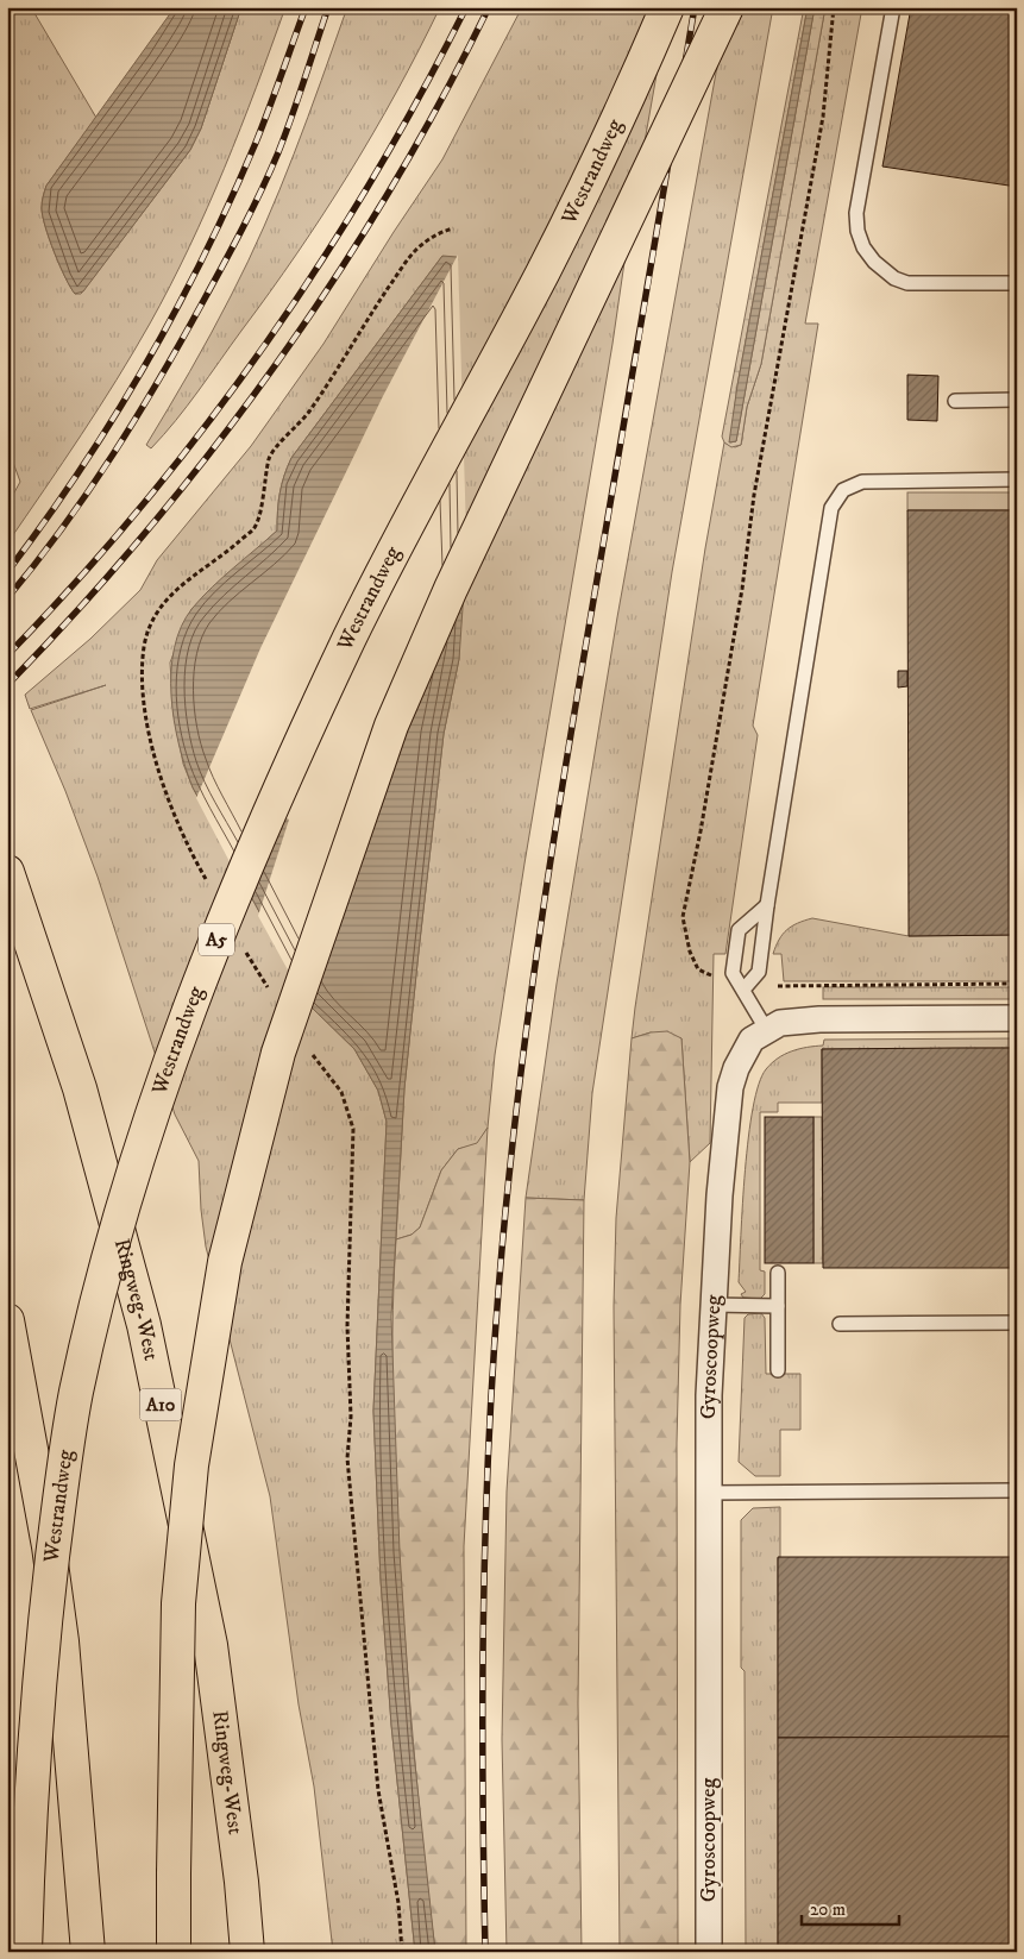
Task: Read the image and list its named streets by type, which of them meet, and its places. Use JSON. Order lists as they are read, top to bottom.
{
  "streets": {
    "highway": [
      "Westrandweg",
      "A5",
      "Ringweg-West",
      "A10"
    ],
    "street": ["Gyroscoopweg"]
  },
  "scale_bar": "20 m"
}
